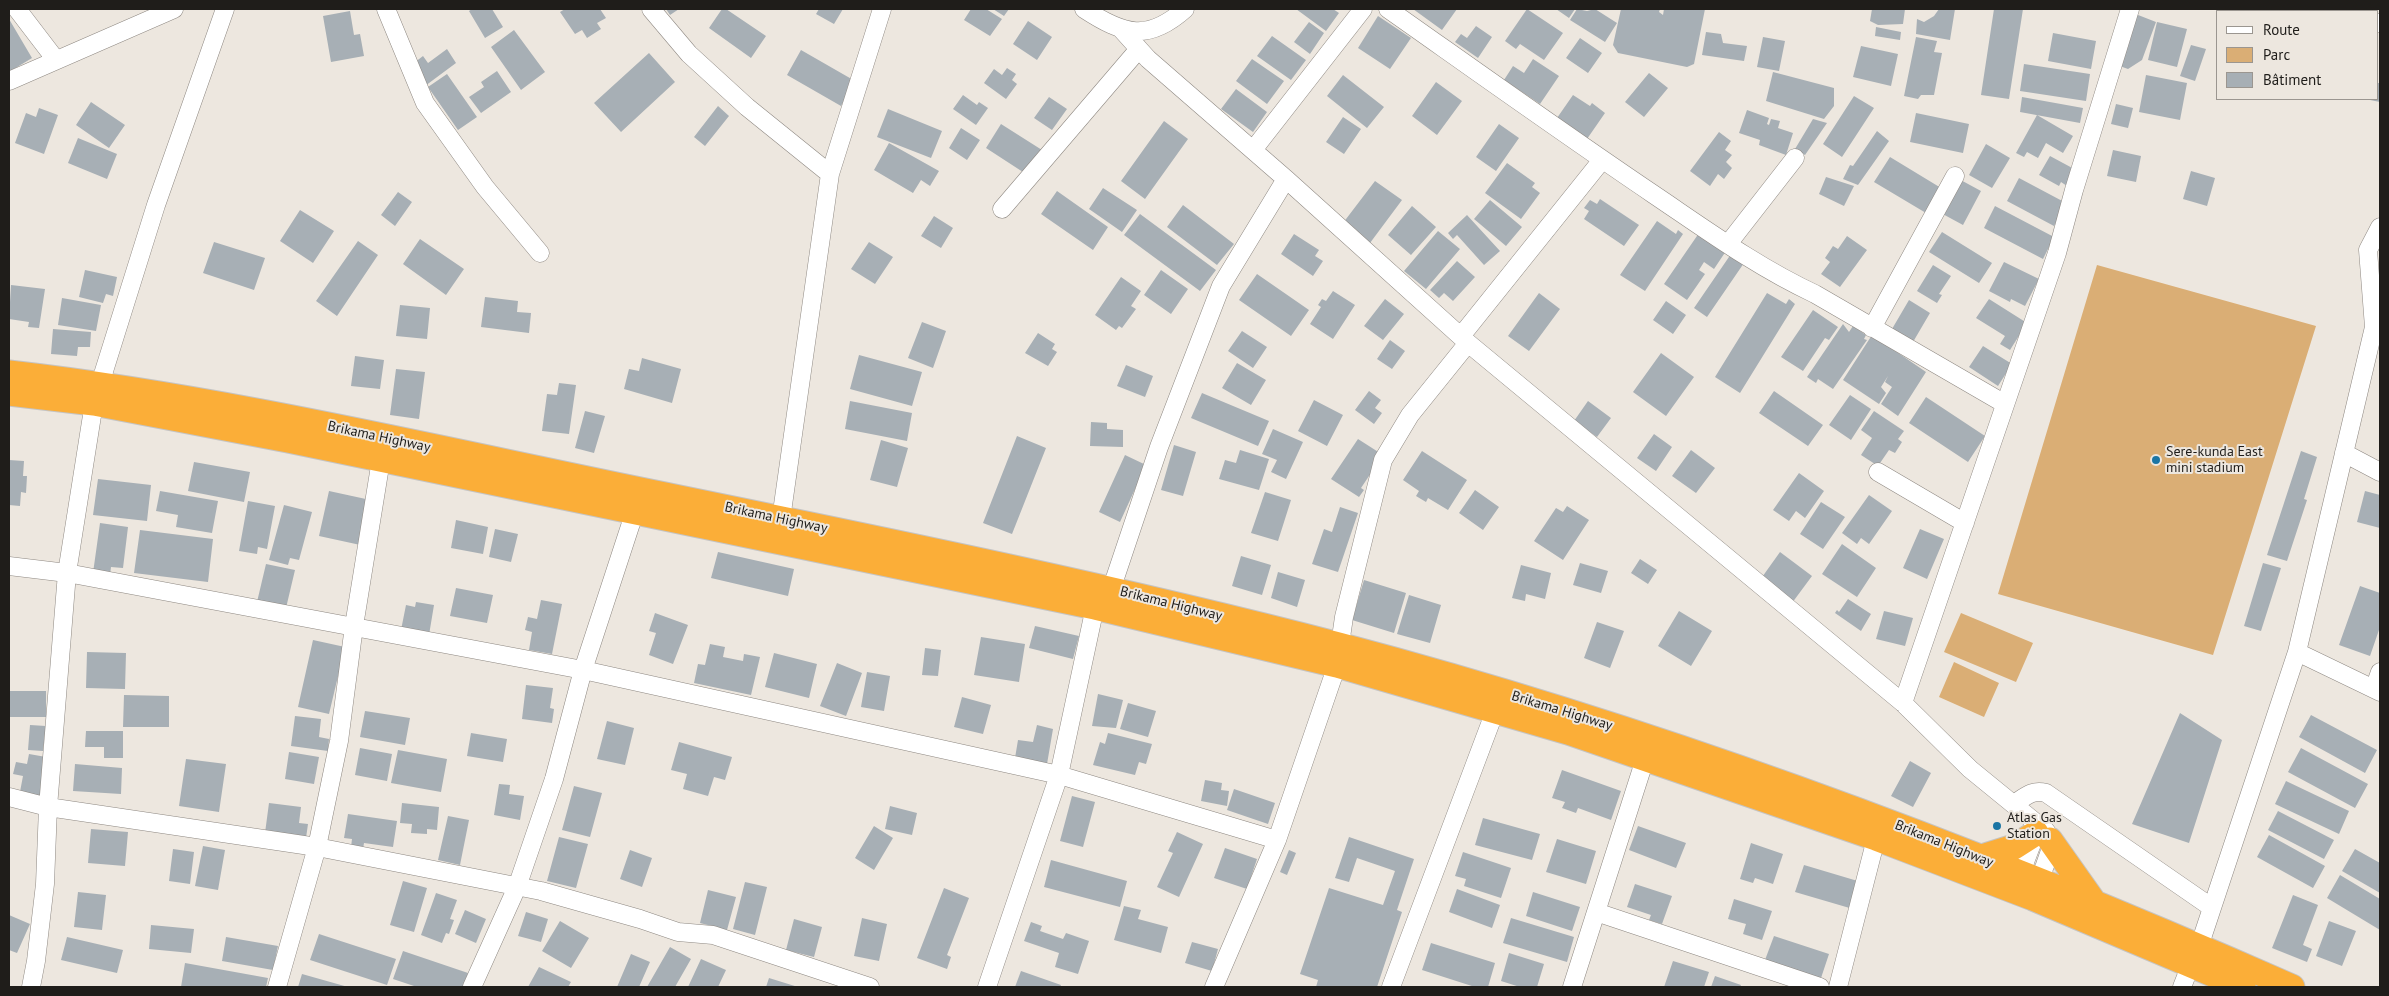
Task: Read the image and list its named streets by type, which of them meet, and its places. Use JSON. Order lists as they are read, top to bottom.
{
  "streets": {
    "highway": ["Brikama Highway"]
  },
  "places": ["Sere-kunda East mini stadium", "Atlas Gas Station"],
  "legend": ["Route", "Parc", "Bâtiment"]
}
